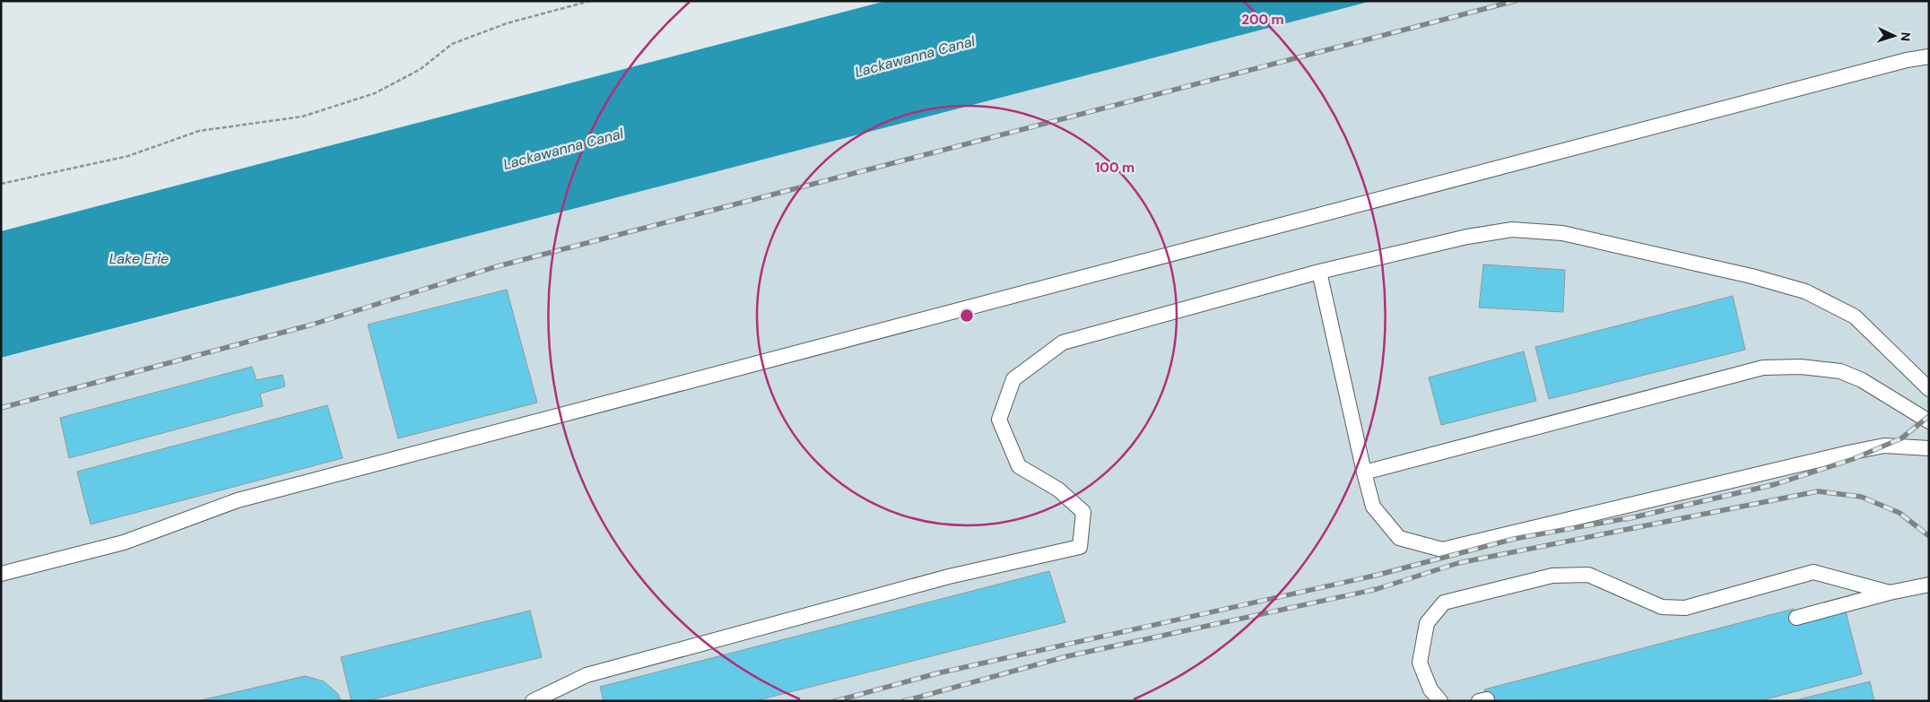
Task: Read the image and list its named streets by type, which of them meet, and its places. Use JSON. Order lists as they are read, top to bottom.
{
  "water": ["Lackawanna Canal", "Lake Erie"],
  "north": "right",
  "rings": ["200 m", "100 m"]
}
